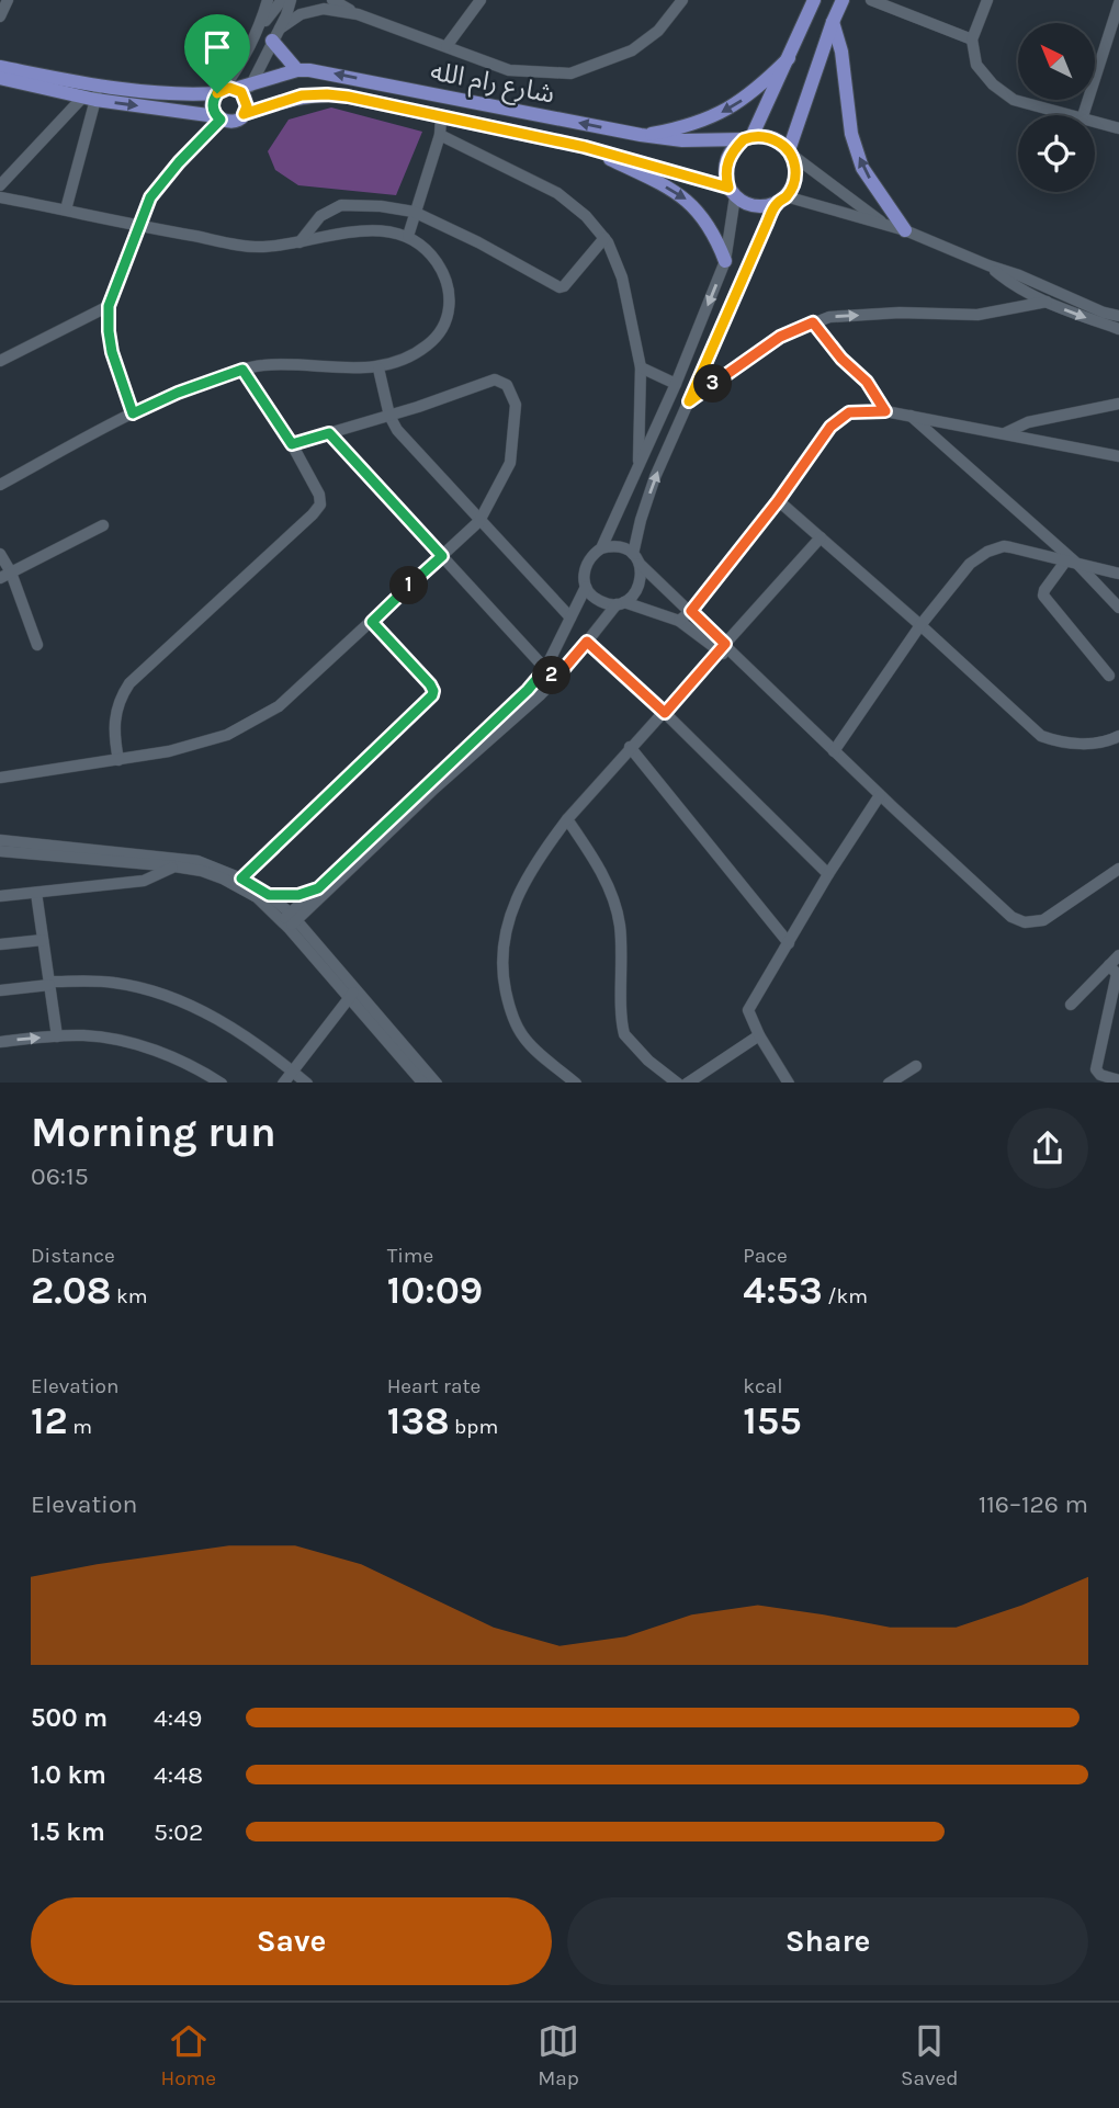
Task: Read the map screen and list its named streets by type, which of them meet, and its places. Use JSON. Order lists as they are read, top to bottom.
{
  "streets": {
    "main road": ["شارع رام الله"]
  },
  "north": "top left",
  "page": {
    "pins": ["3", "1", "2"],
    "heading": ["Morning run", "06:15"],
    "stats": [
      ["Distance", "2.08 km"],
      ["Time", "10:09"],
      ["Pace", "4:53 /km"],
      ["Elevation", "12 m"],
      ["Heart rate", "138 bpm"],
      ["kcal", "155"]
    ],
    "chart": ["Elevation", "116–126 m"],
    "list": [
      {
        "name": "500 m",
        "note": "4:49"
      },
      {
        "name": "1.0 km",
        "note": "4:48"
      },
      {
        "name": "1.5 km",
        "note": "5:02"
      }
    ],
    "buttons": ["Save", "Share"],
    "tabs": ["Home", "Map", "Saved"]
  }
}
